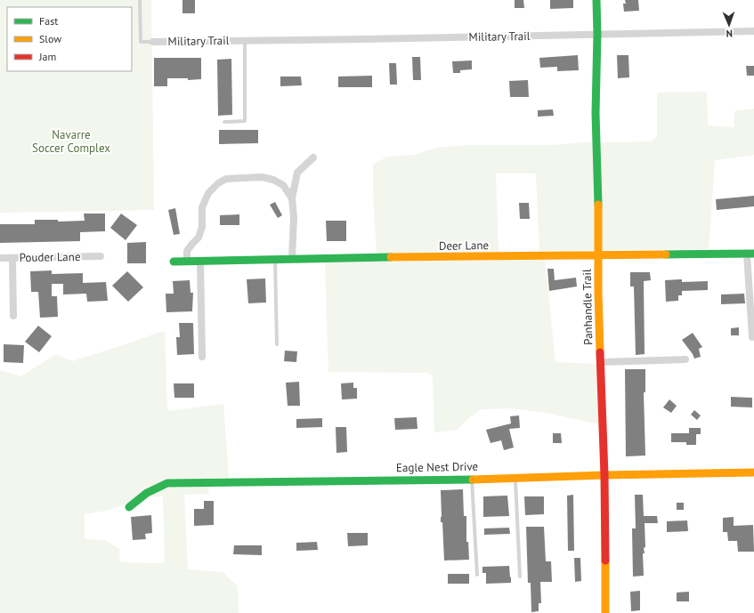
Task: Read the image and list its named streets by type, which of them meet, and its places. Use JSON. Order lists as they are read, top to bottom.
{
  "streets": {
    "street": [
      "Military Trail",
      "Deer Lane",
      "Pouder Lane",
      "Panhandle Trail",
      "Eagle Nest Drive"
    ]
  },
  "crossings": [
    ["Military Trail", "Panhandle Trail"],
    ["Deer Lane", "Panhandle Trail"],
    ["Panhandle Trail", "Eagle Nest Drive"]
  ],
  "parks": ["Navarre Soccer Complex"],
  "legend": ["Fast", "Slow", "Jam"],
  "north": "bottom"
}
